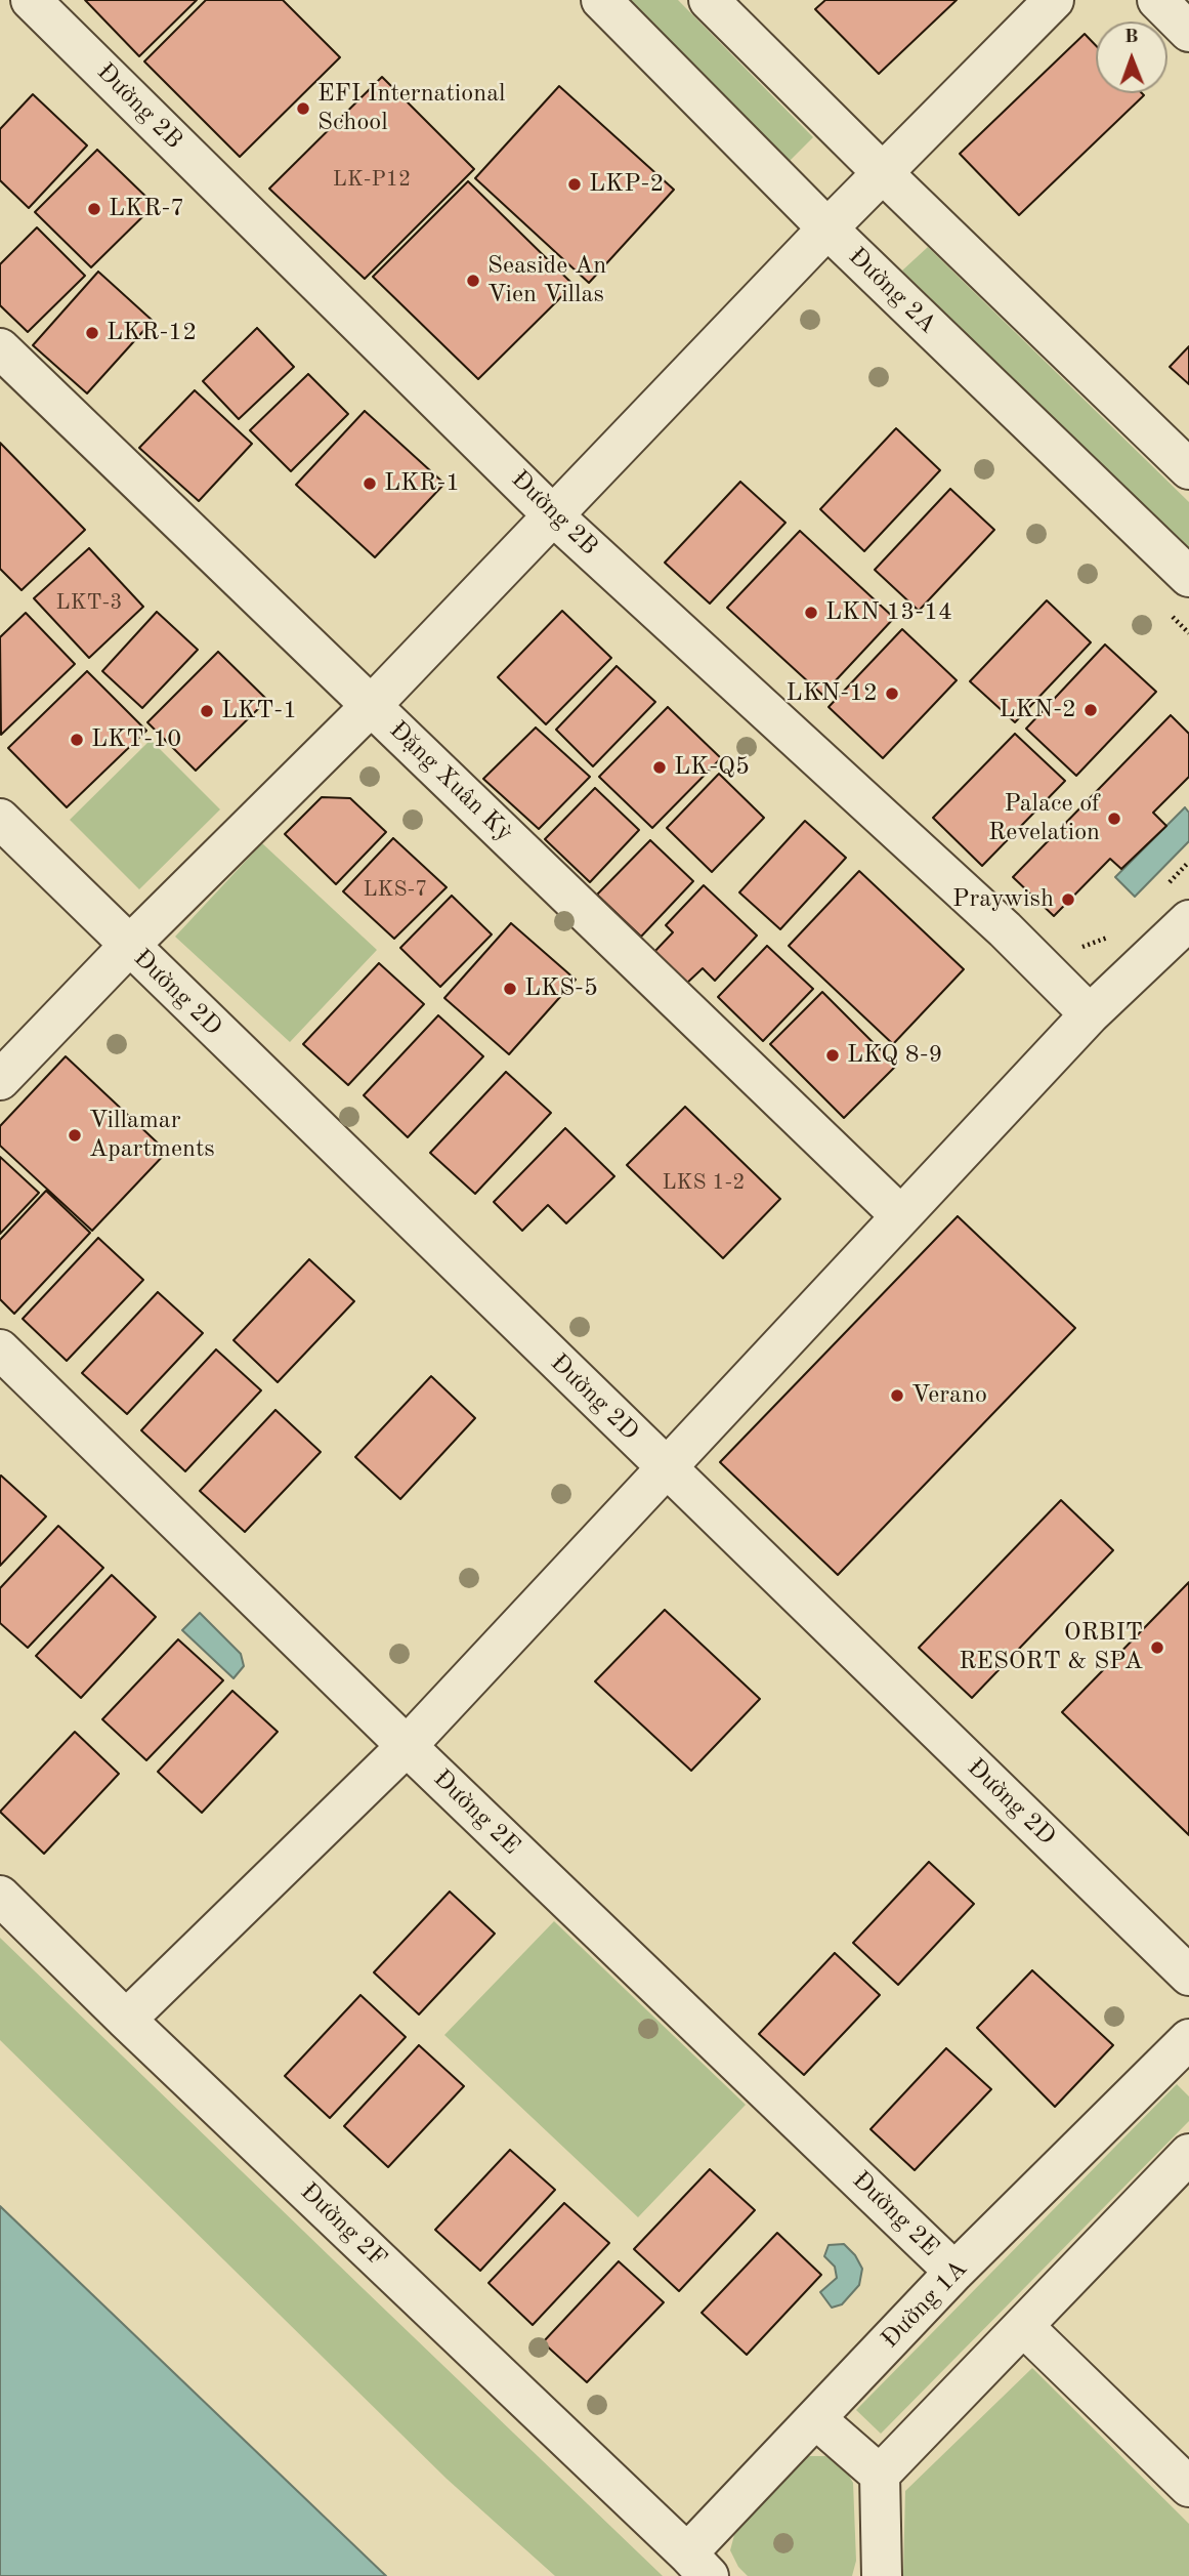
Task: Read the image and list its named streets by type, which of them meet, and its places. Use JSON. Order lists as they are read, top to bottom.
{
  "streets": {
    "street": [
      "Đường 2B",
      "Đường 2A",
      "Đặng Xuân Kỳ",
      "Đường 2D",
      "Đường 2E",
      "Đường 2F",
      "Đường 1A"
    ]
  },
  "crossings": [
    ["Đường 2E", "Đường 1A"],
    ["Đường 2F", "Đường 1A"]
  ],
  "places": [
    "EFI International School",
    "LKP-2",
    "LKR-7",
    "Seaside An Vien Villas",
    "LKR-12",
    "LKR-1",
    "LKN 13-14",
    "LKN-12",
    "LKN-2",
    "LKT-1",
    "LKT-10",
    "LK-Q5",
    "Palace of Revelation",
    "Praywish",
    "LKS-5",
    "LKQ 8-9",
    "Villamar Apartments",
    "Verano",
    "ORBIT RESORT & SPA"
  ],
  "house_numbers": [
    "LK-P12",
    "LKT-3",
    "LKS-7",
    "LKS 1-2"
  ],
  "north": "top"
}
